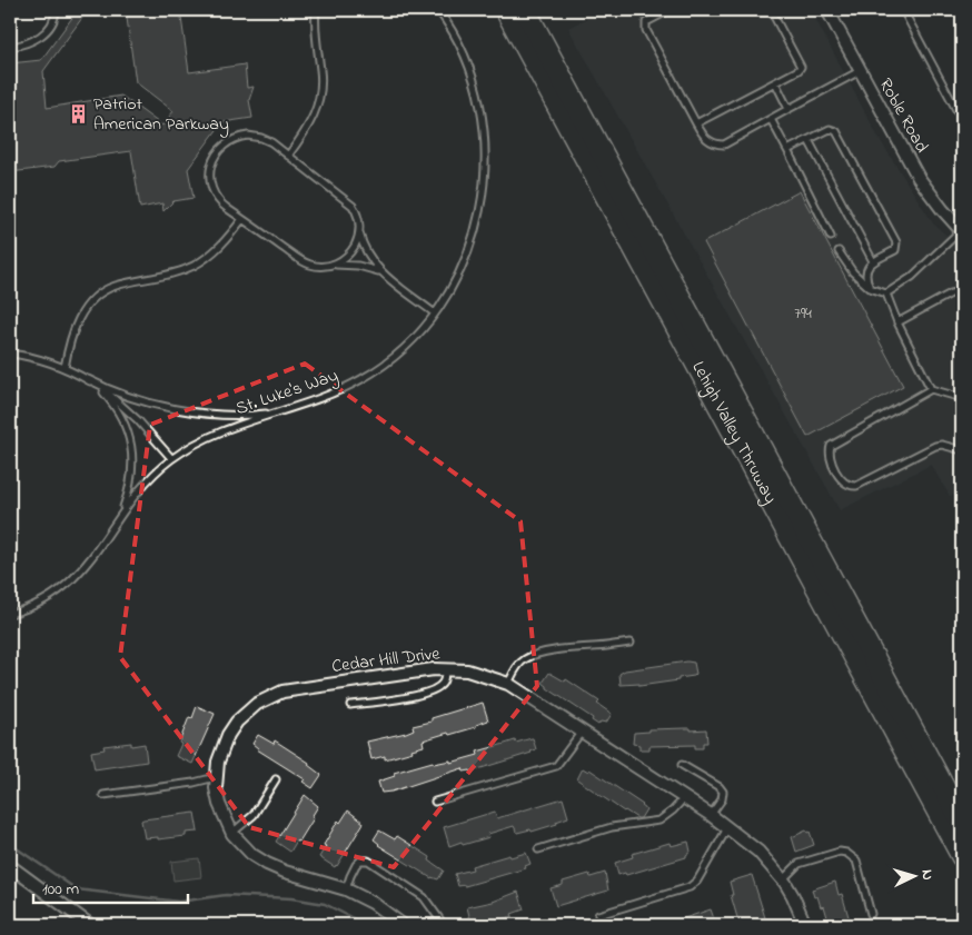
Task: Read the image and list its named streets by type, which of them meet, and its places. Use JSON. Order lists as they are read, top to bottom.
{
  "streets": {
    "highway": ["Lehigh Valley Thruway"],
    "street": ["Roble Road", "Cedar Hill Drive"],
    "lane": ["St. Luke's Way"]
  },
  "places": {
    "building": ["Patriot American Parkway"]
  },
  "house_numbers": ["794"],
  "scale_bar": "100 m",
  "north": "right"
}
